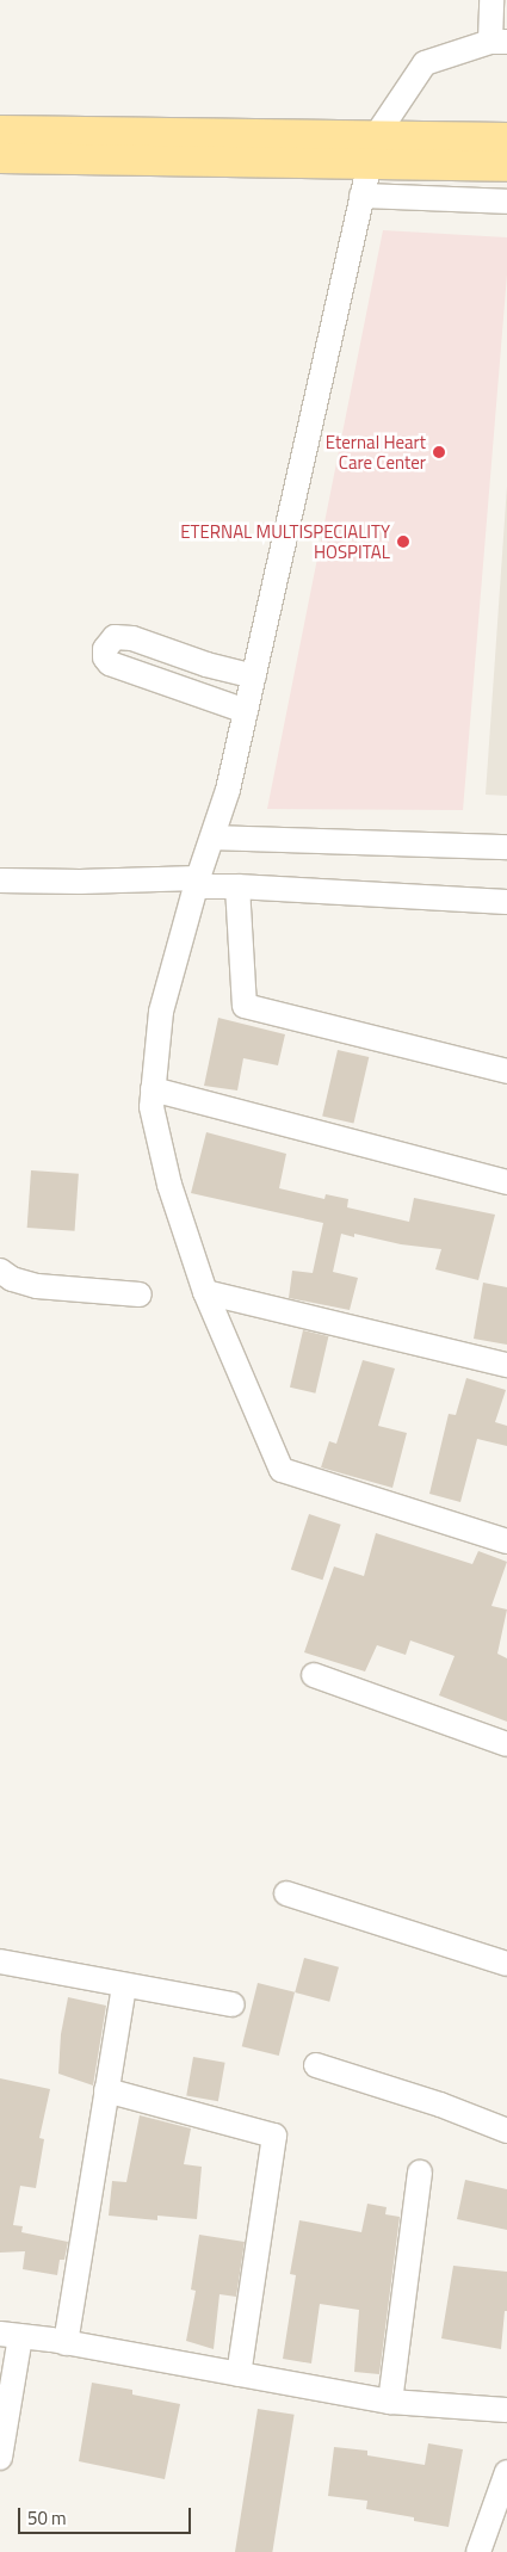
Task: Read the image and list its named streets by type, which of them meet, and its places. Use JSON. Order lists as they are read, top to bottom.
{
  "places": ["Eternal Heart Care Center", "ETERNAL MULTISPECIALITY HOSPITAL"],
  "scale_bar": "50 m"
}
